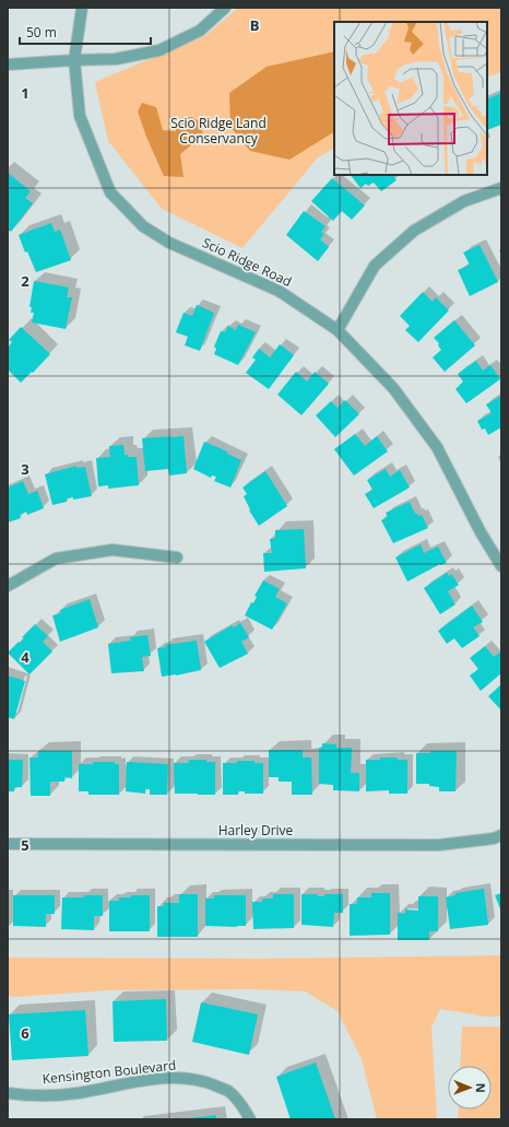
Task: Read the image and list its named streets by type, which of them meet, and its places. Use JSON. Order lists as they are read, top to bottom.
{
  "streets": {
    "street": ["Scio Ridge Road", "Harley Drive", "Kensington Boulevard"]
  },
  "parks": ["Scio Ridge Land Conservancy"],
  "scale_bar": "50 m",
  "north": "right",
  "grid": {
    "columns": ["B"],
    "rows": [
      "1",
      "2",
      "3",
      "4",
      "5",
      "6"
    ]
  }
}
